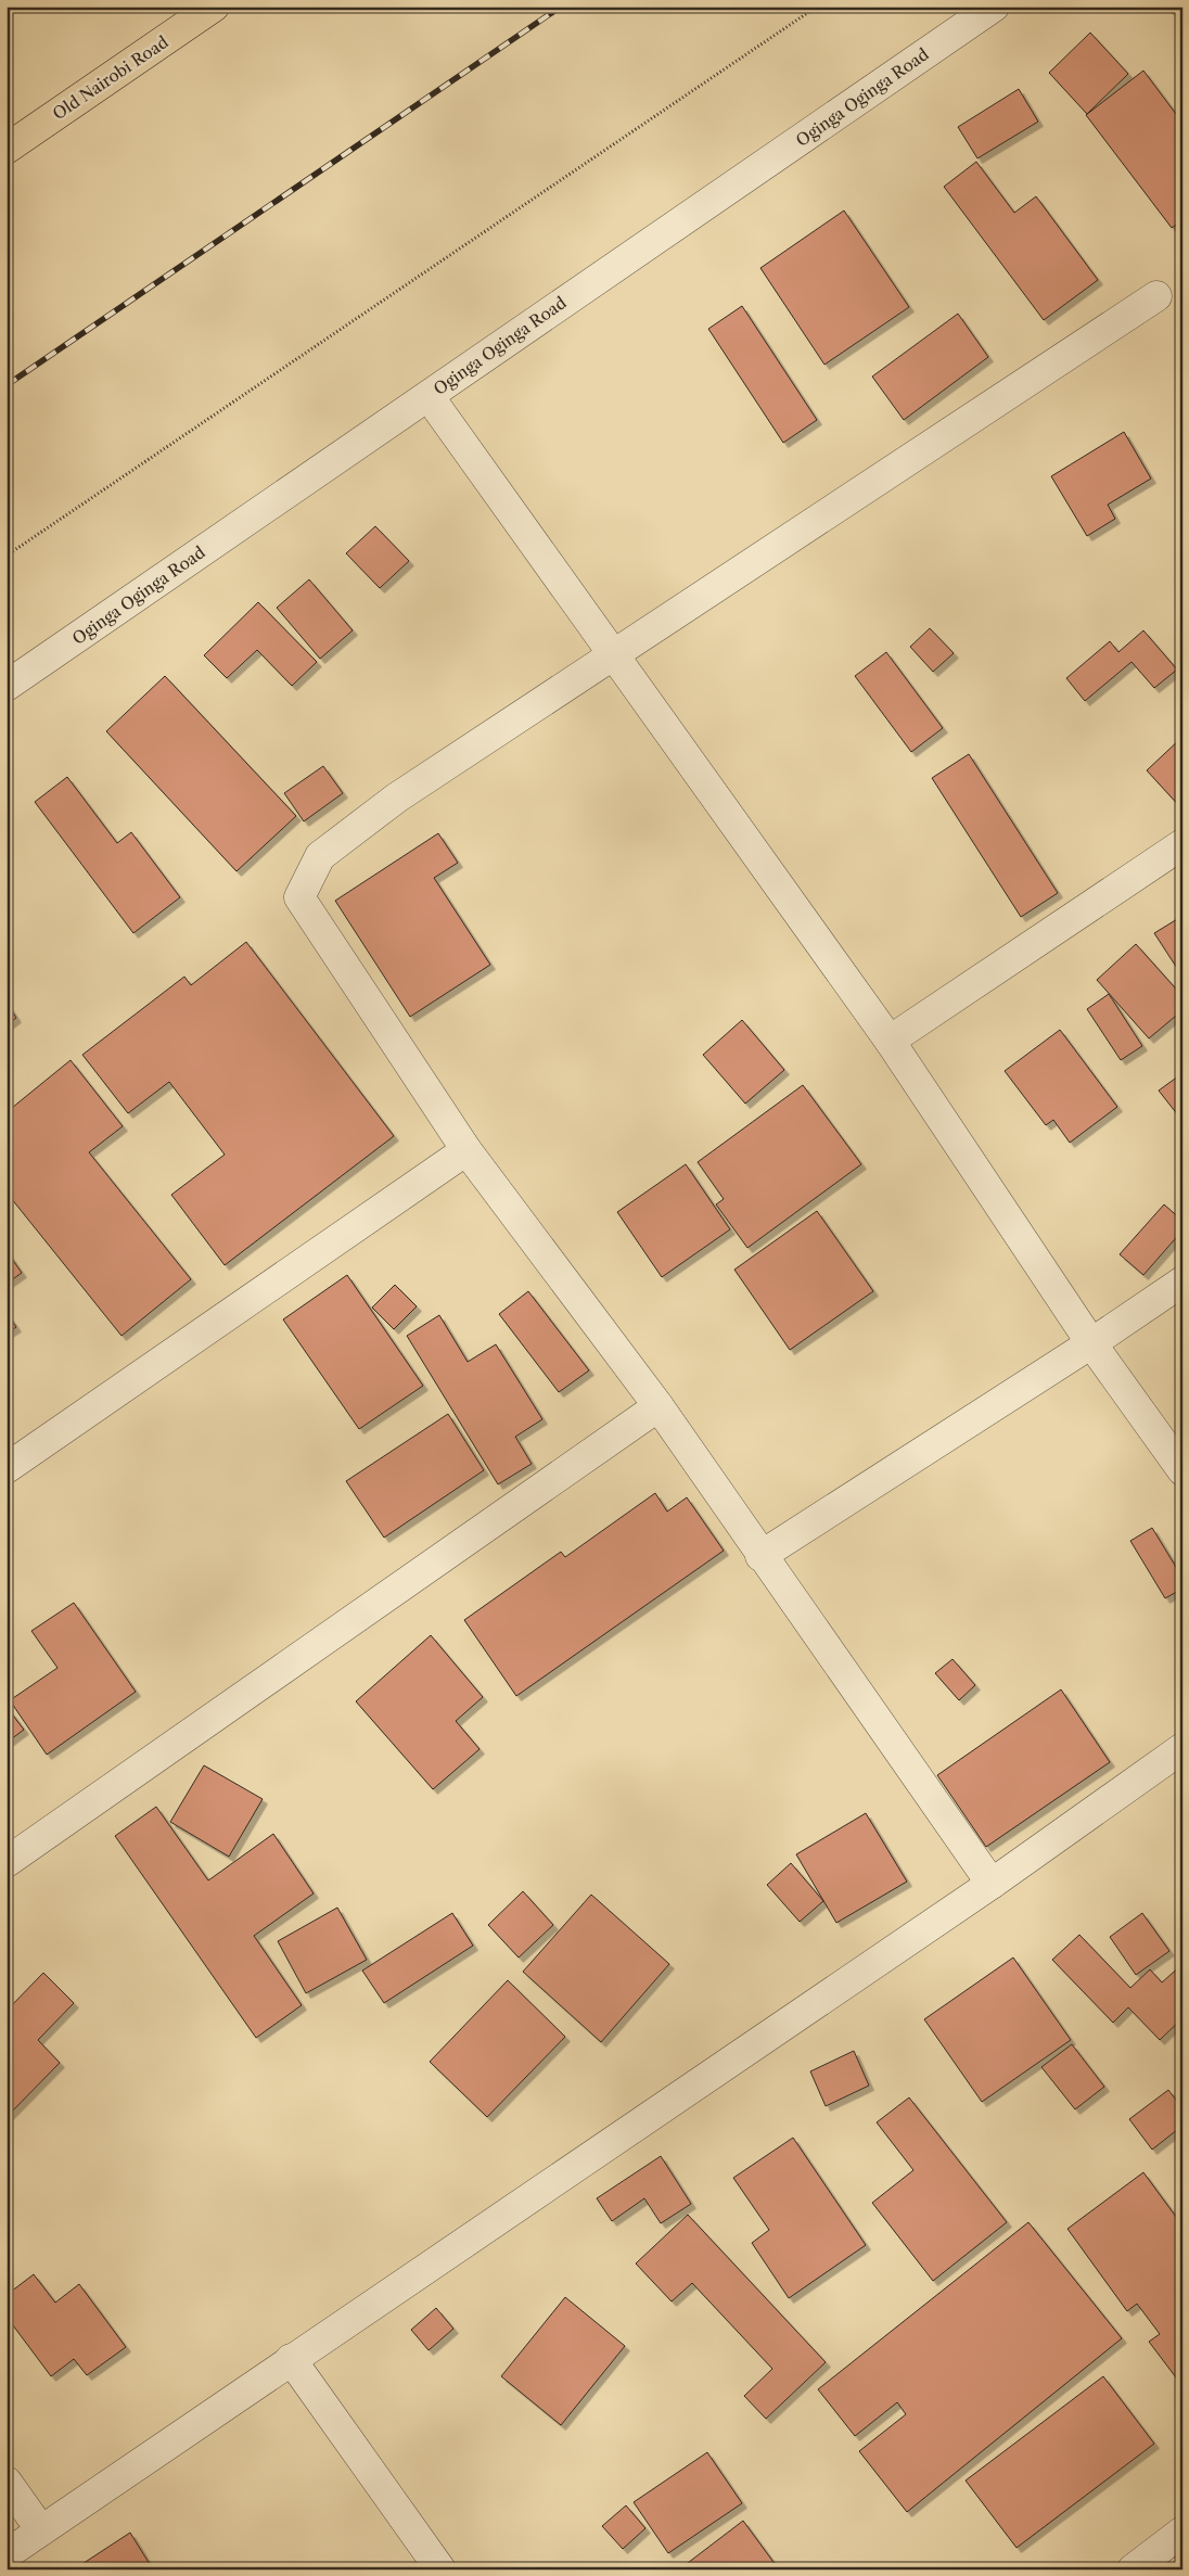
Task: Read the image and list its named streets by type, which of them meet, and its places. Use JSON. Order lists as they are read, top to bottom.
{
  "streets": {
    "highway": ["Old Nairobi Road"],
    "street": ["Oginga Oginga Road"]
  }
}
